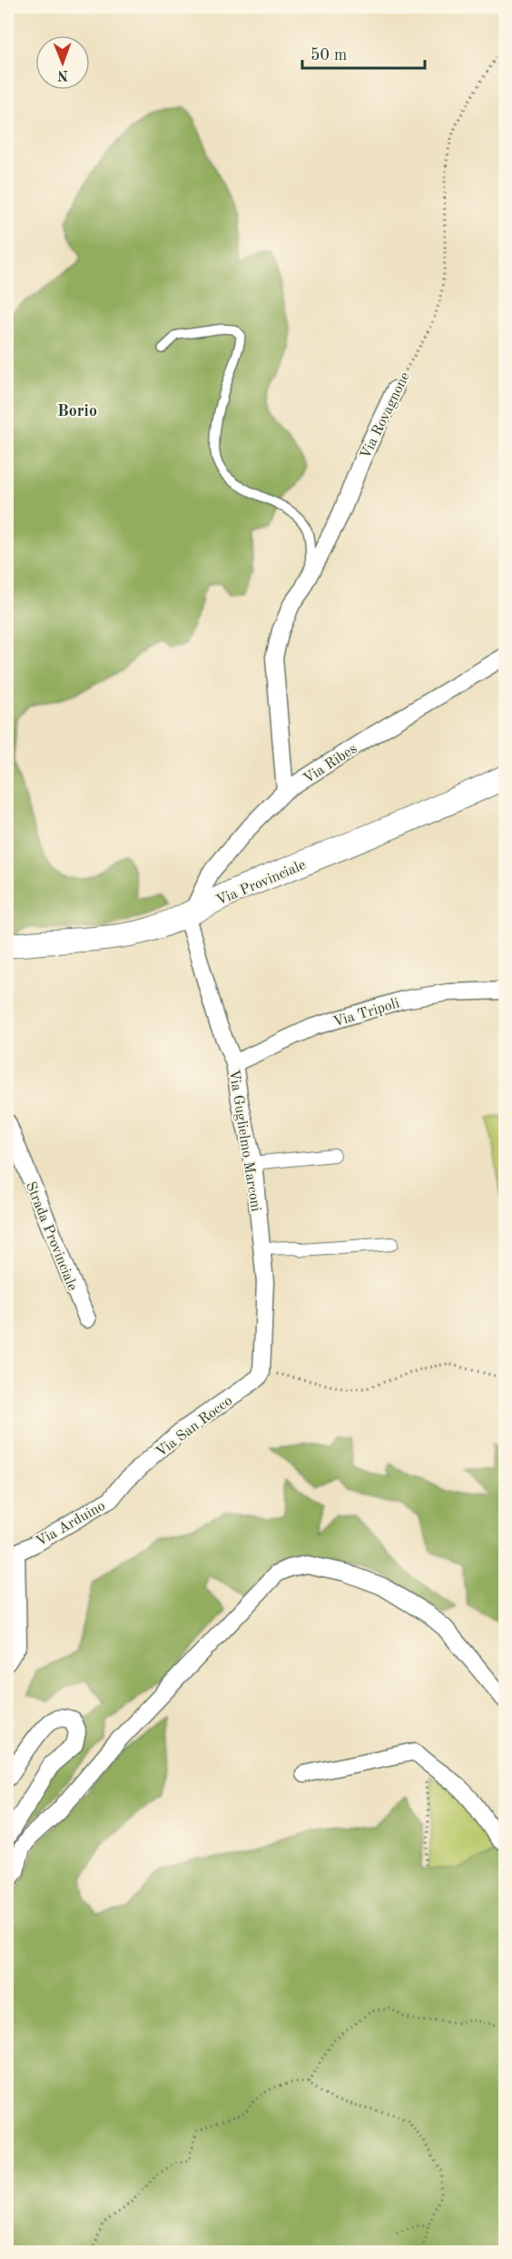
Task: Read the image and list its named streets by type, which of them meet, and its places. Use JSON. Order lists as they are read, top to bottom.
{
  "streets": {
    "main road": ["Via Provinciale"],
    "street": [
      "Via Rovagnone",
      "Via Ribes",
      "Via Tripoli",
      "Via Guglielmo Marconi",
      "Strada Provinciale",
      "Via San Rocco",
      "Via Arduino"
    ]
  },
  "crossings": [
    ["Via Rovagnone", "Via Ribes"],
    ["Via Ribes", "Via Provinciale"],
    ["Via Ribes", "Via Guglielmo Marconi"],
    ["Via Provinciale", "Via Guglielmo Marconi"],
    ["Via Tripoli", "Via Guglielmo Marconi"],
    ["Via Guglielmo Marconi", "Via San Rocco"],
    ["Via San Rocco", "Via Arduino"]
  ],
  "districts": ["Borio"],
  "scale_bar": "50 m",
  "north": "bottom"
}
